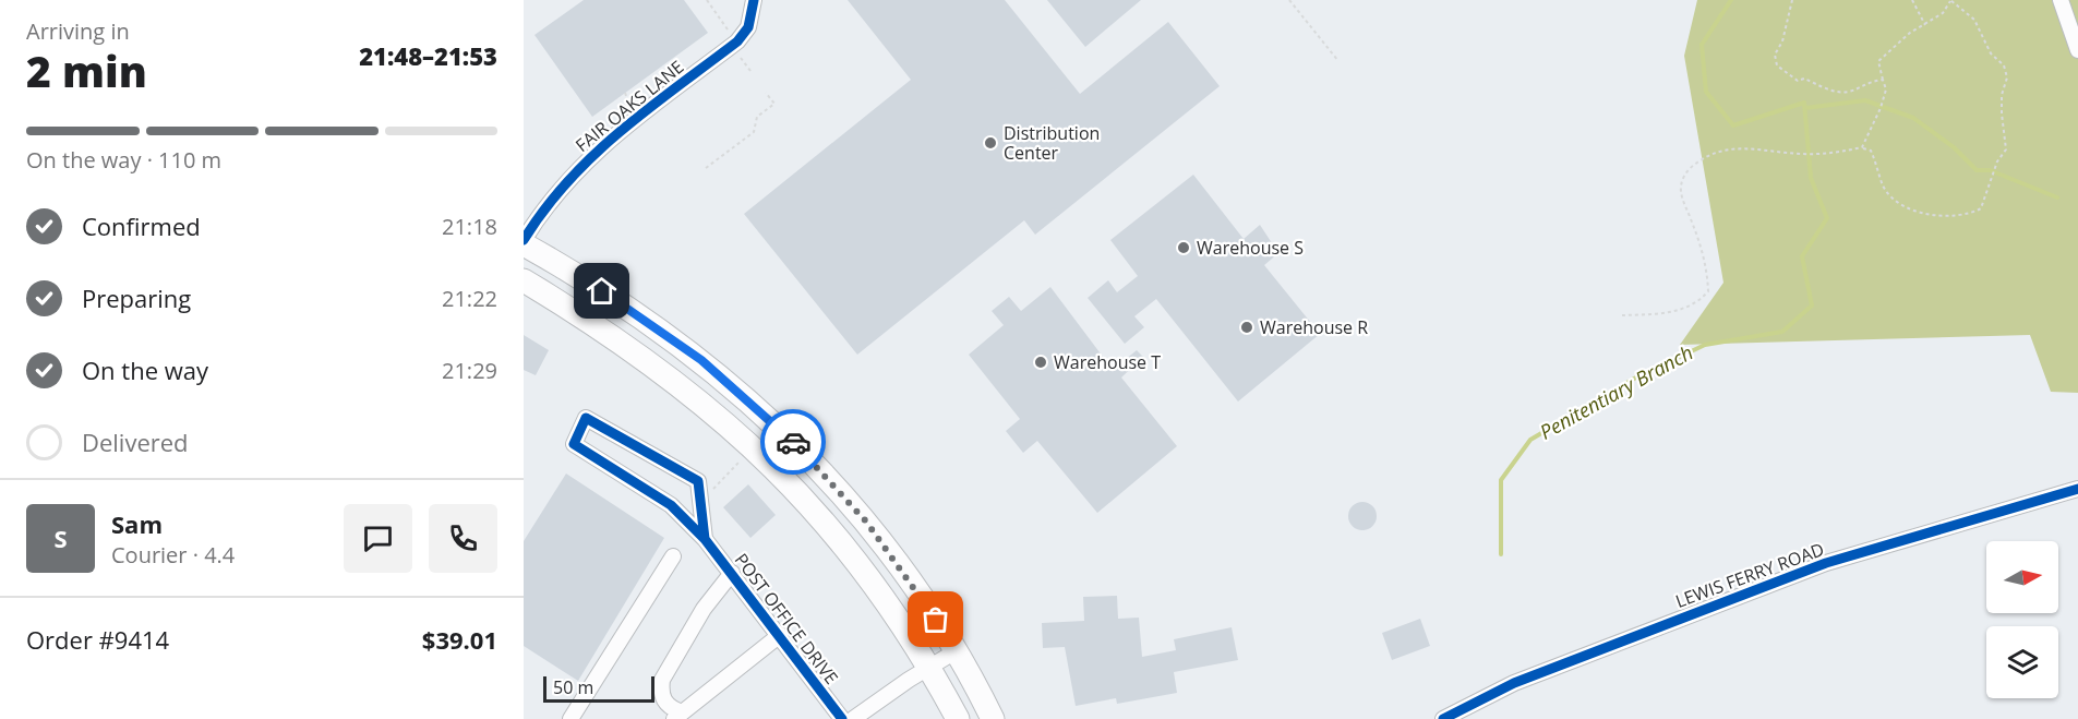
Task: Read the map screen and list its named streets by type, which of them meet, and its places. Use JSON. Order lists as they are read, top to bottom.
{
  "streets": {
    "street": ["FAIR OAKS LANE", "LEWIS FERRY ROAD", "POST OFFICE DRIVE"]
  },
  "water": ["Penitentiary Branch"],
  "places": [
    "Distribution Center",
    "Warehouse S",
    "Warehouse R",
    "Warehouse T"
  ],
  "scale_bar": "50 m",
  "north": "right",
  "page": {
    "heading": ["2 min", "Arriving in", "21:48–21:53"],
    "panel": [
      "Sam",
      "Courier · 4.4",
      "Order #9414",
      "$39.01"
    ],
    "bar": "On the way · 110 m",
    "list": [
      ["Confirmed", "21:18"],
      ["Preparing", "21:22"],
      ["On the way", "21:29"],
      "Delivered"
    ],
    "round": "S",
    "scale": "50 m"
  }
}
